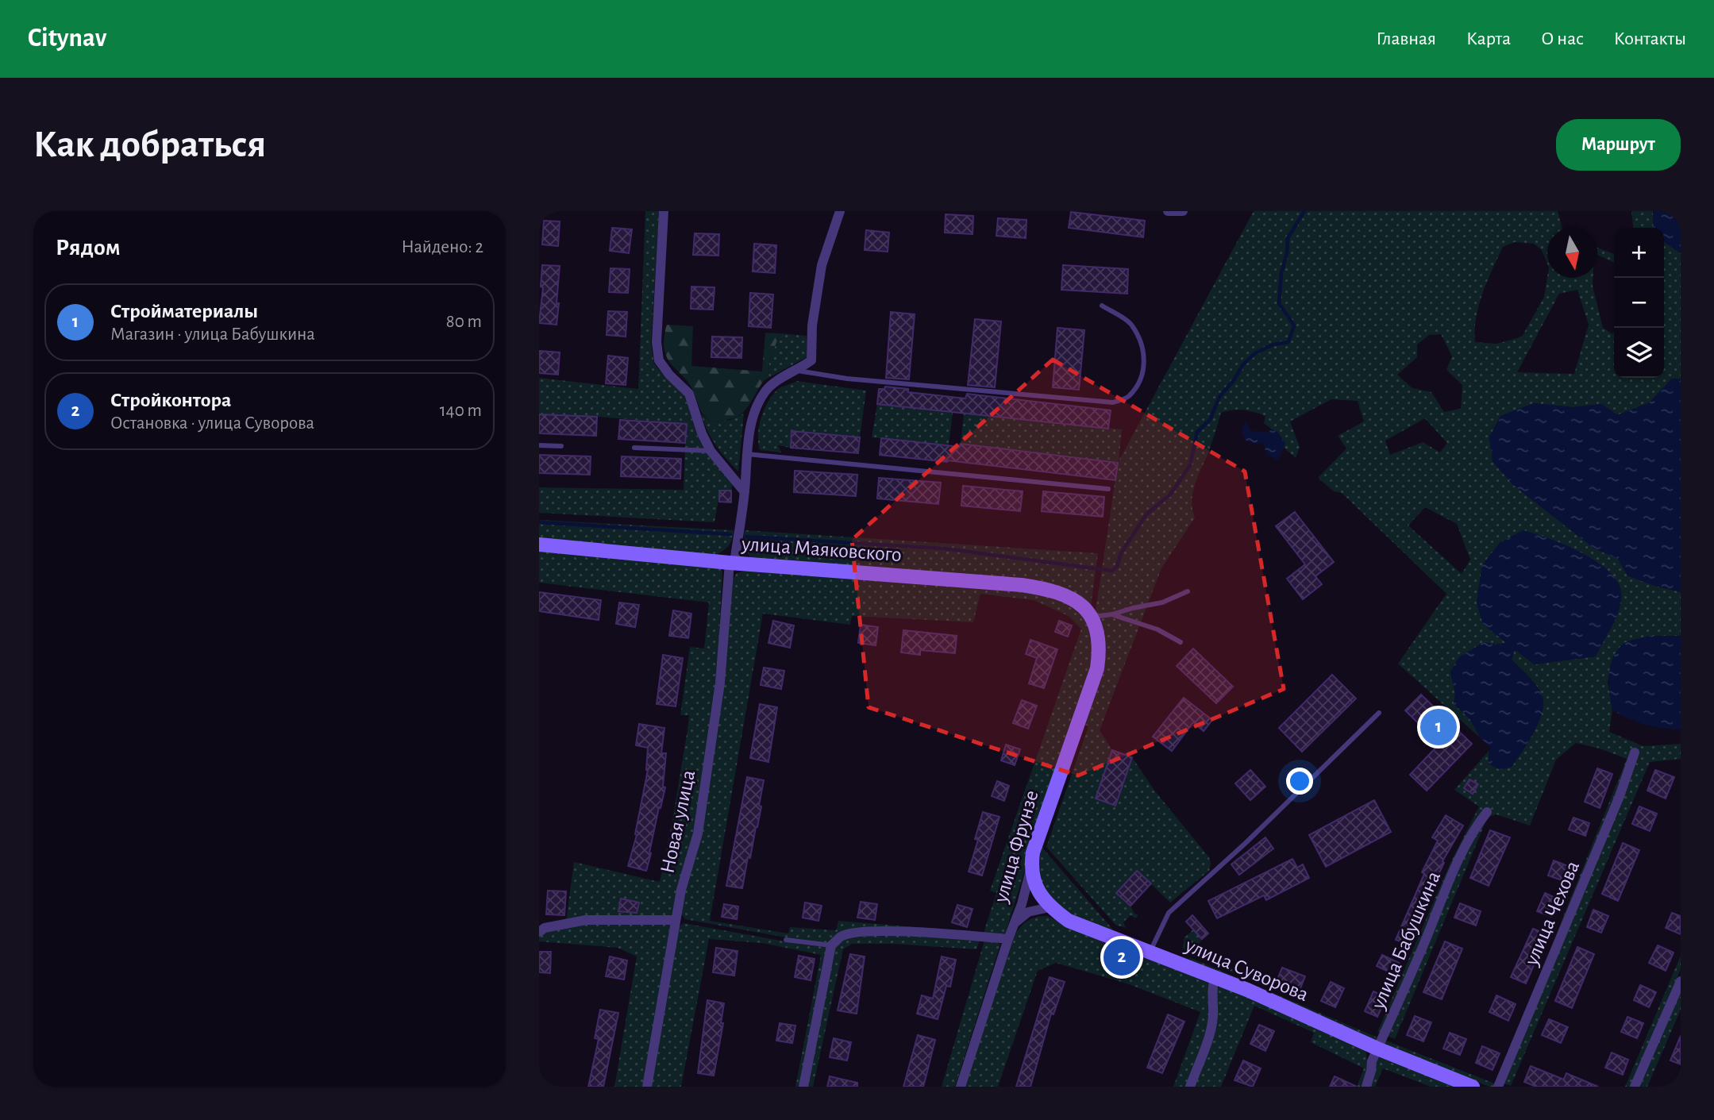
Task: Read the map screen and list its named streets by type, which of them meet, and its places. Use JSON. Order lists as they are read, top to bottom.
{
  "streets": {
    "main road": ["улица Маяковского", "улица Фрунзе", "улица Суворова"],
    "street": ["Новая улица", "улица Чехова", "улица Бабушкина"]
  },
  "crossings": [
    ["улица Маяковского", "Новая улица"],
    ["улица Маяковского", "улица Фрунзе"],
    ["улица Фрунзе", "улица Суворова"],
    ["улица Бабушкина", "улица Суворова"]
  ],
  "north": "bottom",
  "page": {
    "header": "Citynav",
    "nav": [
      "Главная",
      "Карта",
      "О нас",
      "Контакты"
    ],
    "buttons": "Маршрут",
    "title": "Как добраться",
    "heading": ["Рядом", "Найдено: 2"],
    "map_buttons": ["+", "−"],
    "list": [
      {
        "mark": "1",
        "name": "Стройматериалы",
        "note": "Магазин · улица Бабушкина",
        "value": "80 m"
      },
      {
        "mark": "2",
        "name": "Стройконтора",
        "note": "Остановка · улица Суворова",
        "value": "140 m"
      }
    ],
    "pins": ["1", "2"]
  }
}
